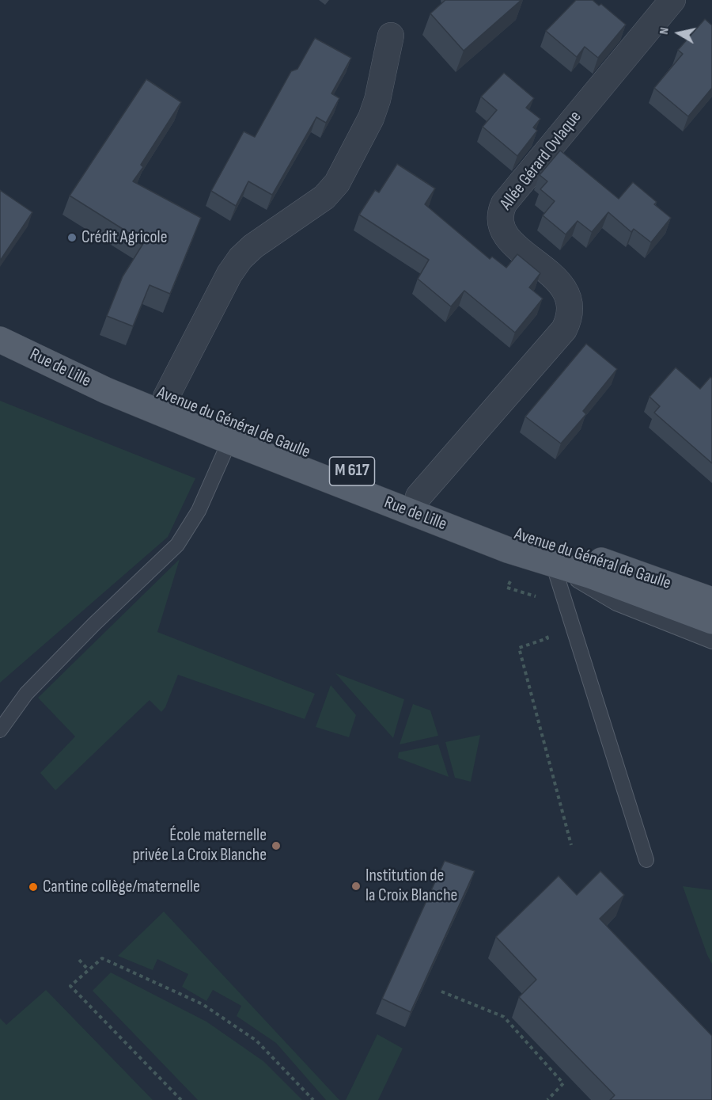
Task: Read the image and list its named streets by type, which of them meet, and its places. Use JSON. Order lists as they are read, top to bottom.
{
  "streets": {
    "main road": ["Rue de Lille", "Avenue du Général de Gaulle", "M 617"],
    "street": ["Allée Gérard Ovlaque"]
  },
  "crossings": [
    ["Allée Gérard Ovlaque", "Avenue du Général de Gaulle"],
    ["Rue de Lille", "Avenue du Général de Gaulle"]
  ],
  "places": [
    "Crédit Agricole",
    "École maternelle privée La Croix Blanche",
    "Institution de la Croix Blanche",
    "Cantine collège/maternelle"
  ],
  "north": "left"
}
